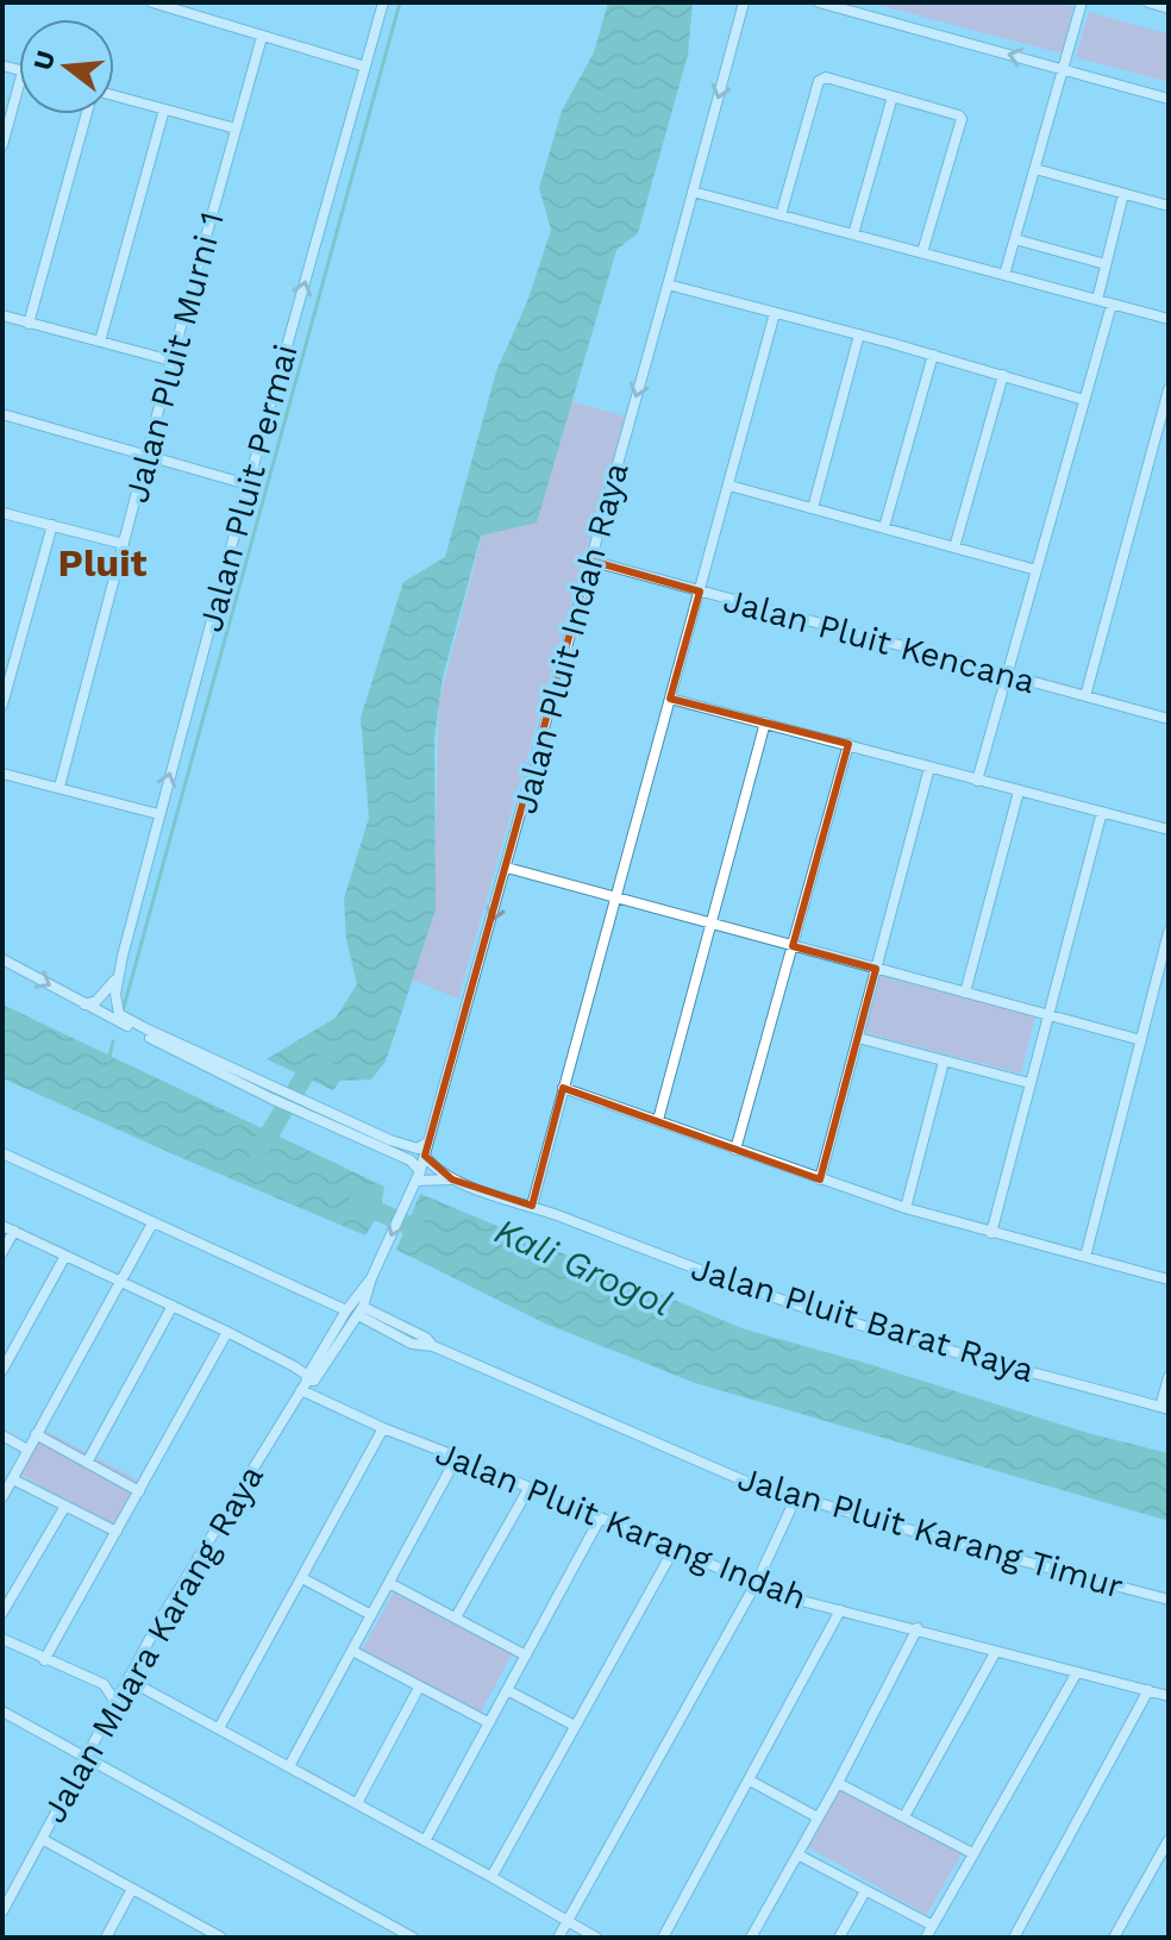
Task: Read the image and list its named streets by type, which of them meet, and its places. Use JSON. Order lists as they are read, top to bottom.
{
  "streets": {
    "street": [
      "Jalan Pluit Murni 1",
      "Jalan Pluit Permai",
      "Jalan Pluit Indah Raya",
      "Jalan Pluit Kencana",
      "Jalan Pluit Barat Raya",
      "Jalan Pluit Karang Indah",
      "Jalan Pluit Karang Timur",
      "Jalan Muara Karang Raya"
    ]
  },
  "crossings": [
    ["Jalan Pluit Indah Raya", "Jalan Pluit Kencana"],
    ["Jalan Pluit Indah Raya", "Jalan Pluit Barat Raya"],
    ["Jalan Pluit Indah Raya", "Jalan Muara Karang Raya"],
    ["Jalan Pluit Karang Indah", "Jalan Muara Karang Raya"],
    ["Jalan Pluit Karang Timur", "Jalan Muara Karang Raya"]
  ],
  "one_way": ["Jalan Pluit Permai", "Jalan Pluit Indah Raya"],
  "districts": ["Pluit"],
  "water": ["Kali Grogol"],
  "north": "left"
}
